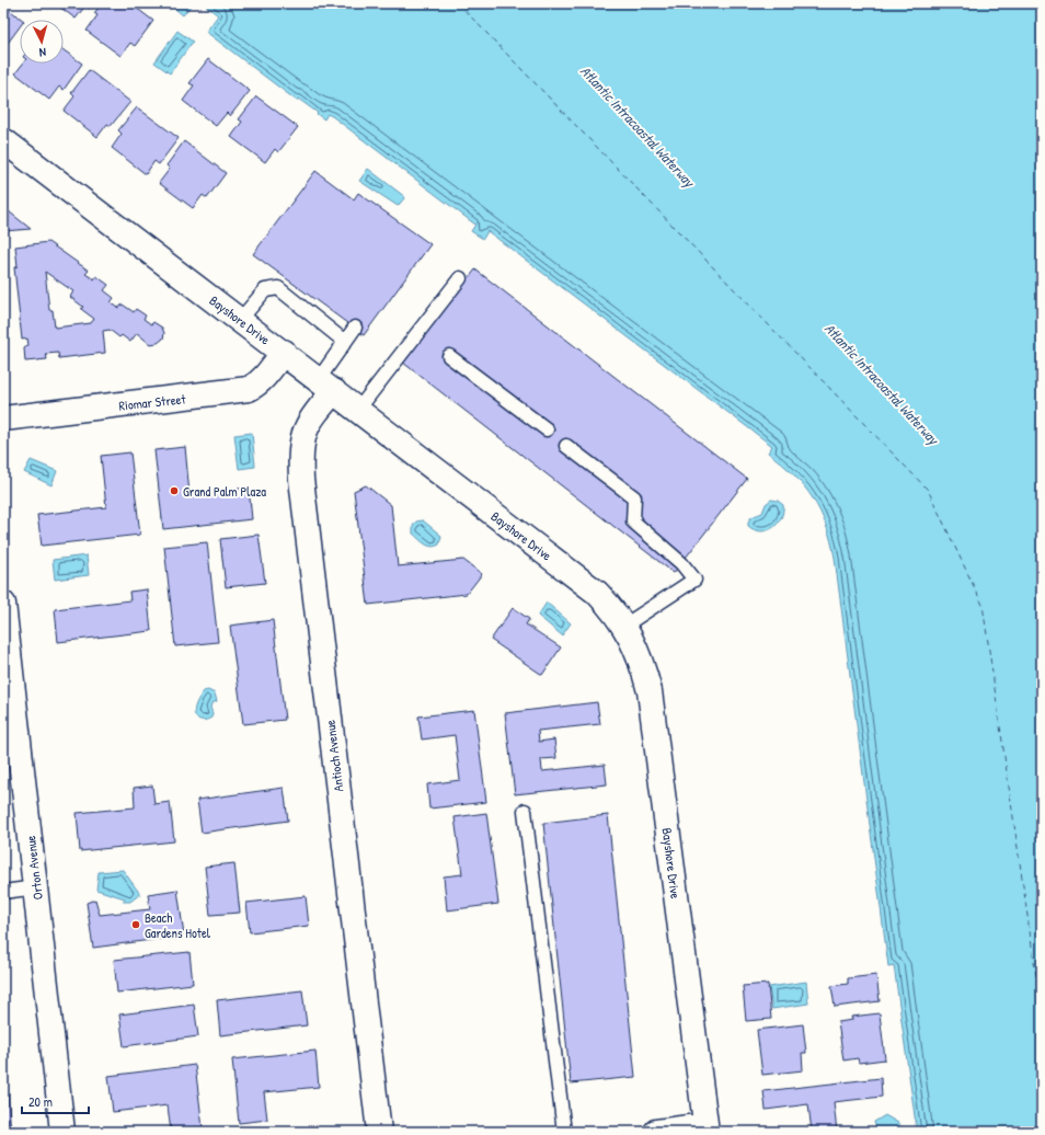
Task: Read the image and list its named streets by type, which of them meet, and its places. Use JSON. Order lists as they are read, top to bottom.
{
  "streets": {
    "street": [
      "Bayshore Drive",
      "Riomar Street",
      "Antioch Avenue",
      "Orton Avenue"
    ]
  },
  "crossings": [
    ["Bayshore Drive", "Riomar Street"],
    ["Bayshore Drive", "Antioch Avenue"]
  ],
  "water": ["Atlantic Intracoastal Waterway"],
  "places": ["Grand Palm Plaza", "Beach Gardens Hotel"],
  "scale_bar": "20 m",
  "north": "bottom"
}
